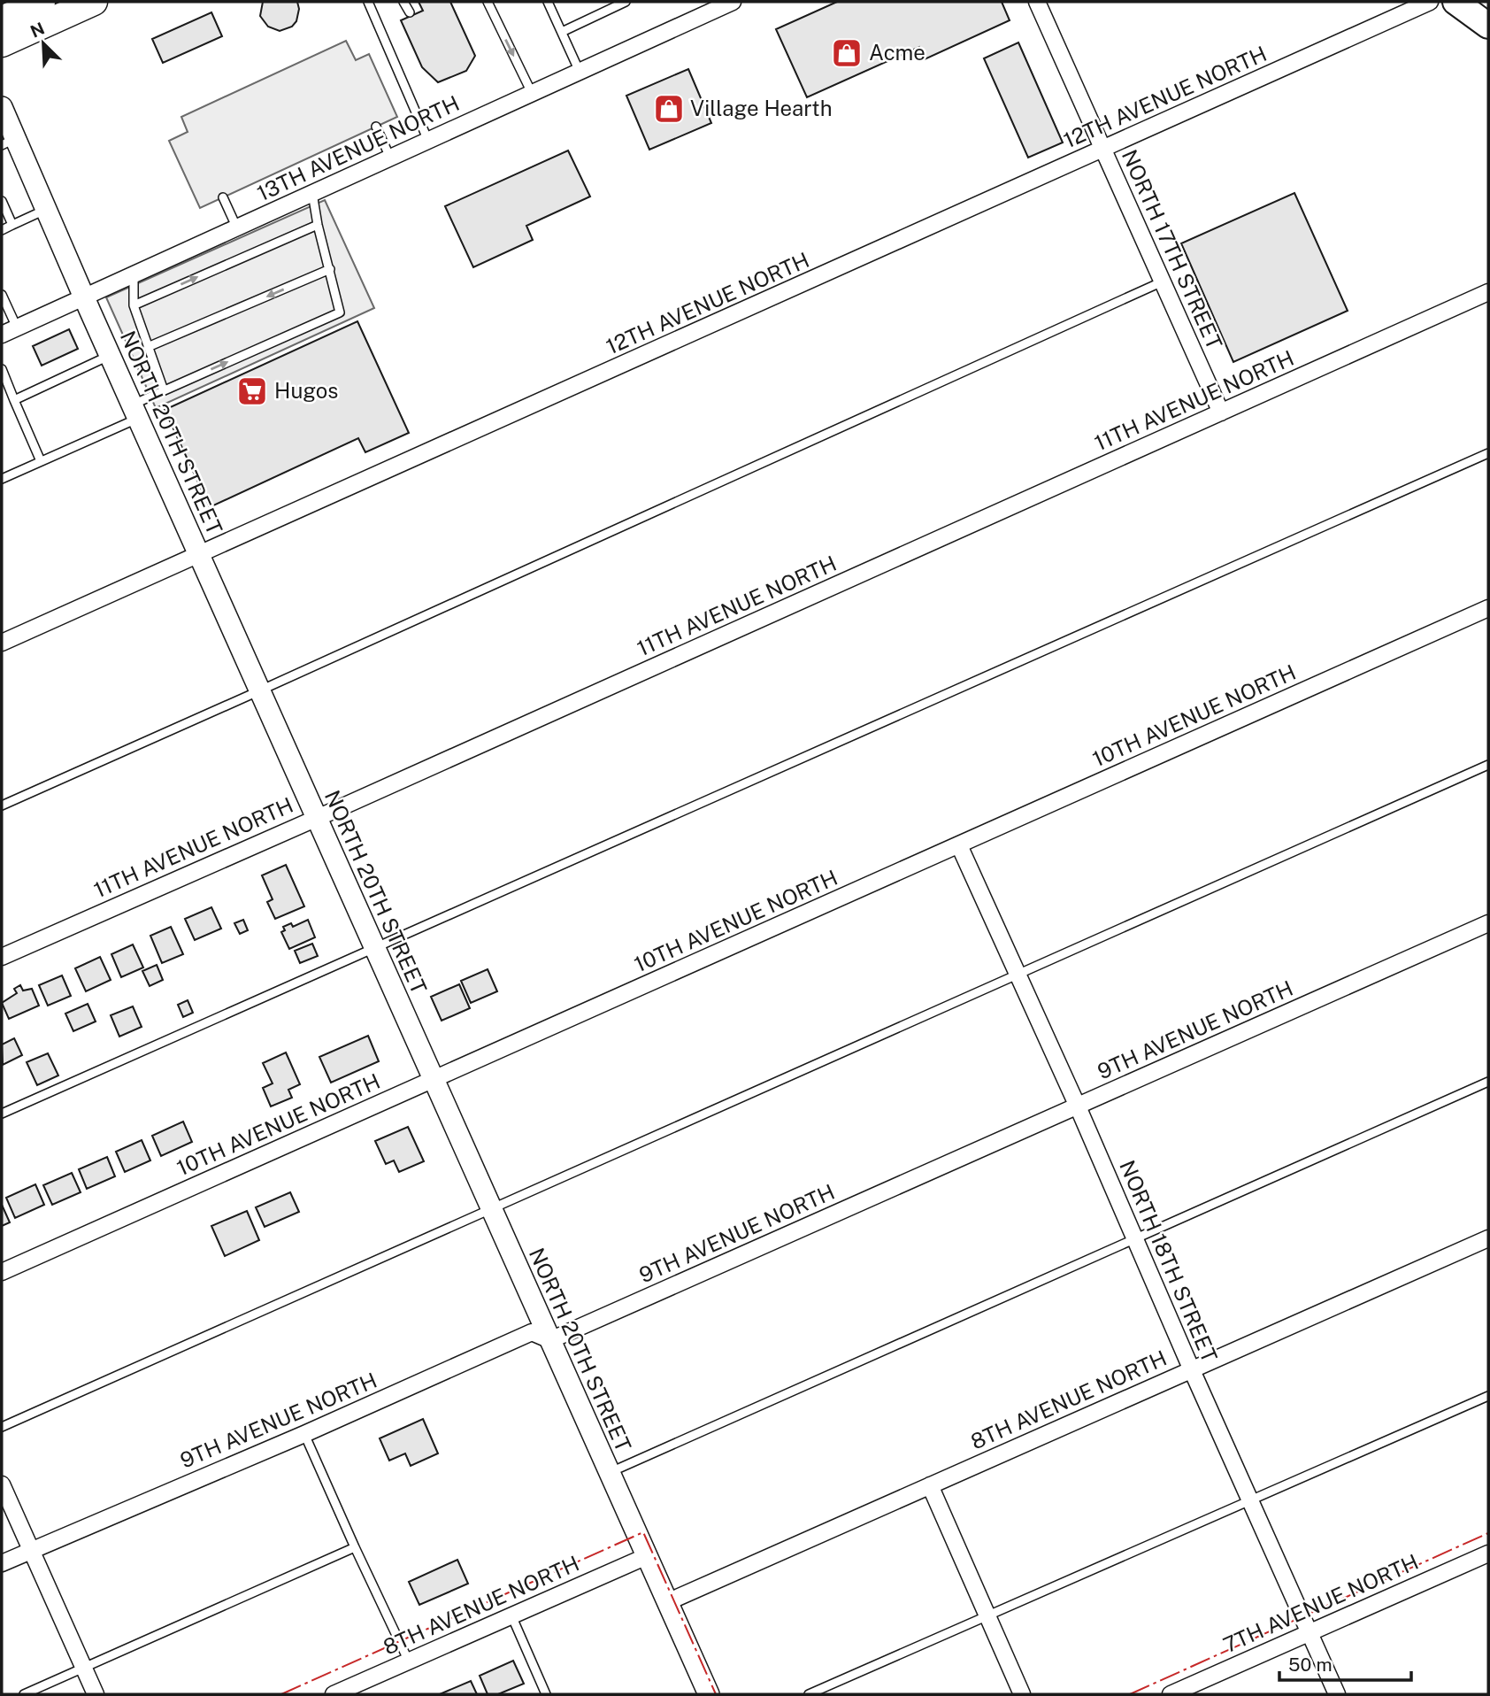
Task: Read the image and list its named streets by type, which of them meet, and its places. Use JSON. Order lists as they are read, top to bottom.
{
  "streets": {
    "street": [
      "12TH AVENUE NORTH",
      "13TH AVENUE NORTH",
      "NORTH 17TH STREET",
      "11TH AVENUE NORTH",
      "NORTH 20TH STREET",
      "10TH AVENUE NORTH",
      "9TH AVENUE NORTH",
      "NORTH 18TH STREET",
      "8TH AVENUE NORTH",
      "7TH AVENUE NORTH"
    ]
  },
  "crossings": [
    ["12TH AVENUE NORTH", "NORTH 17TH STREET"],
    ["12TH AVENUE NORTH", "NORTH 20TH STREET"],
    ["13TH AVENUE NORTH", "NORTH 20TH STREET"],
    ["NORTH 17TH STREET", "11TH AVENUE NORTH"],
    ["11TH AVENUE NORTH", "NORTH 20TH STREET"],
    ["NORTH 20TH STREET", "10TH AVENUE NORTH"],
    ["NORTH 20TH STREET", "9TH AVENUE NORTH"],
    ["NORTH 20TH STREET", "8TH AVENUE NORTH"],
    ["10TH AVENUE NORTH", "NORTH 18TH STREET"],
    ["9TH AVENUE NORTH", "NORTH 18TH STREET"],
    ["NORTH 18TH STREET", "8TH AVENUE NORTH"],
    ["NORTH 18TH STREET", "7TH AVENUE NORTH"]
  ],
  "places": {
    "shop": ["Acme", "Village Hearth"],
    "supermarket": ["Hugos"]
  },
  "scale_bar": "50 m",
  "north": "top left"
}
